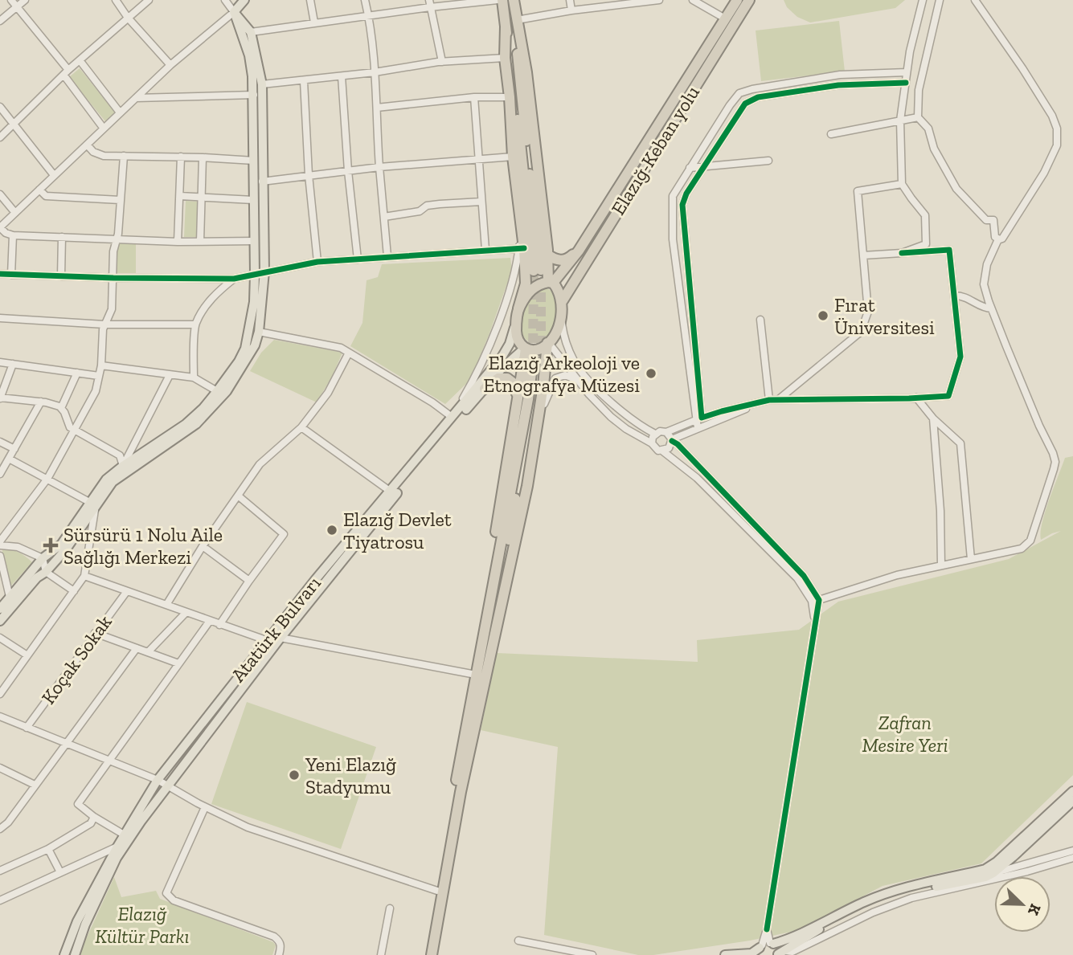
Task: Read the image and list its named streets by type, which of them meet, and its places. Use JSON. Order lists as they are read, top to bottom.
{
  "streets": {
    "highway": ["Elazığ-Keban yolu"],
    "main road": ["Atatürk Bulvarı"],
    "street": ["Koçak Sokak"]
  },
  "crossings": [
    ["Elazığ-Keban yolu", "Atatürk Bulvarı"]
  ],
  "parks": ["Zafran Mesire Yeri", "Elazığ Kültür Parkı"],
  "places": {
    "other": [
      "Fırat Üniversitesi",
      "Elazığ Arkeoloji ve Etnografya Müzesi",
      "Elazığ Devlet Tiyatrosu",
      "Yeni Elazığ Stadyumu"
    ],
    "health": ["Sürsürü 1 Nolu Aile Sağlığı Merkezi"]
  },
  "north": "bottom right"
}
